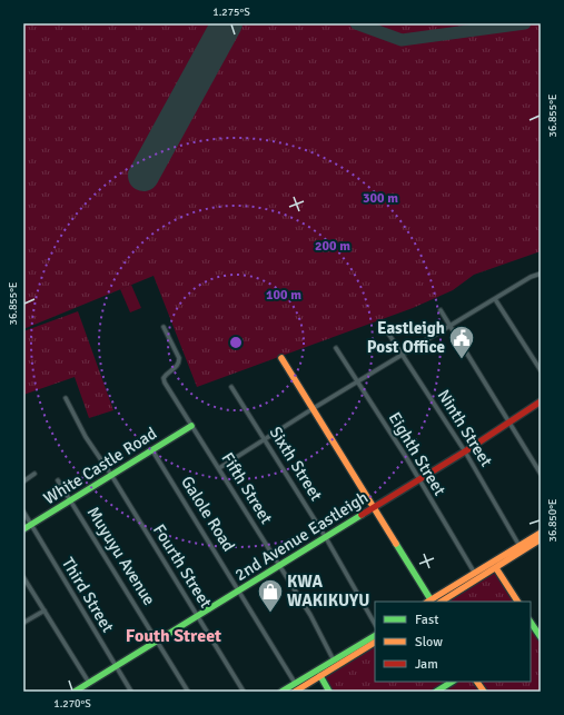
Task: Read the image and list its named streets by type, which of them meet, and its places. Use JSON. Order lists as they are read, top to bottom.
{
  "streets": {
    "street": [
      "Ninth Street",
      "Eighth Street",
      "Sixth Street",
      "White Castle Road",
      "Fifth Street",
      "Galole Road",
      "2nd Avenue Eastleigh",
      "Muyuyu Avenue",
      "Fourth Street",
      "Third Street"
    ]
  },
  "crossings": [
    ["Ninth Street", "2nd Avenue Eastleigh"],
    ["Eighth Street", "2nd Avenue Eastleigh"],
    ["Sixth Street", "2nd Avenue Eastleigh"],
    ["White Castle Road", "Fifth Street"],
    ["White Castle Road", "Galole Road"],
    ["White Castle Road", "Muyuyu Avenue"],
    ["White Castle Road", "Fourth Street"],
    ["White Castle Road", "Third Street"],
    ["Fifth Street", "2nd Avenue Eastleigh"],
    ["Galole Road", "2nd Avenue Eastleigh"],
    ["2nd Avenue Eastleigh", "Muyuyu Avenue"],
    ["2nd Avenue Eastleigh", "Fourth Street"],
    ["2nd Avenue Eastleigh", "Third Street"]
  ],
  "districts": ["Fouth Street"],
  "places": {
    "public building": ["Eastleigh Post Office"],
    "shop": ["KWA WAKIKUYU"]
  },
  "legend": ["Fast", "Slow", "Jam"],
  "coordinates": [
    "1.275°S",
    "36.855°E",
    "36.850°E",
    "1.270°S"
  ],
  "rings": ["300 m", "200 m", "100 m"]
}
